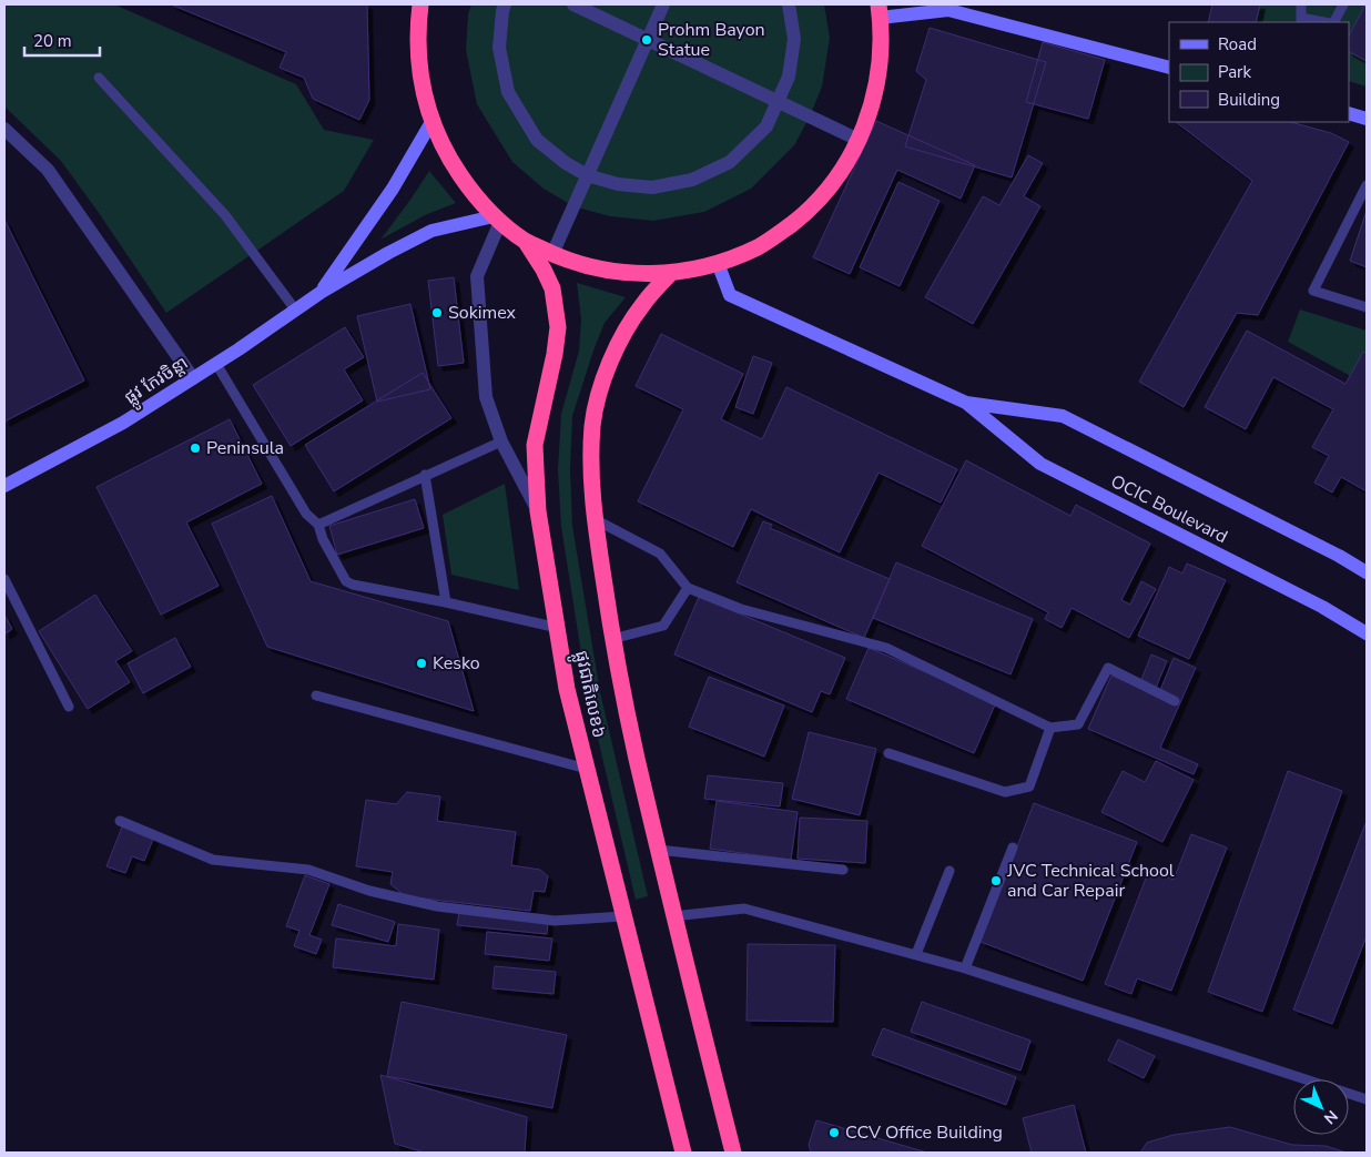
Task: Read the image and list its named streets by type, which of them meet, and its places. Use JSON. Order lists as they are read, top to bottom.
{
  "streets": {
    "highway": ["ផ្លូវជាតិលេខ៦"],
    "street": ["ផ្លូវ កែវចិន្តា", "OCIC Boulevard"]
  },
  "places": [
    "Prohm Bayon Statue",
    "Sokimex",
    "Peninsula",
    "Kesko",
    "JVC Technical School and Car Repair",
    "CCV Office Building"
  ],
  "legend": ["Road", "Park", "Building"],
  "scale_bar": "20 m",
  "north": "bottom right"
}
